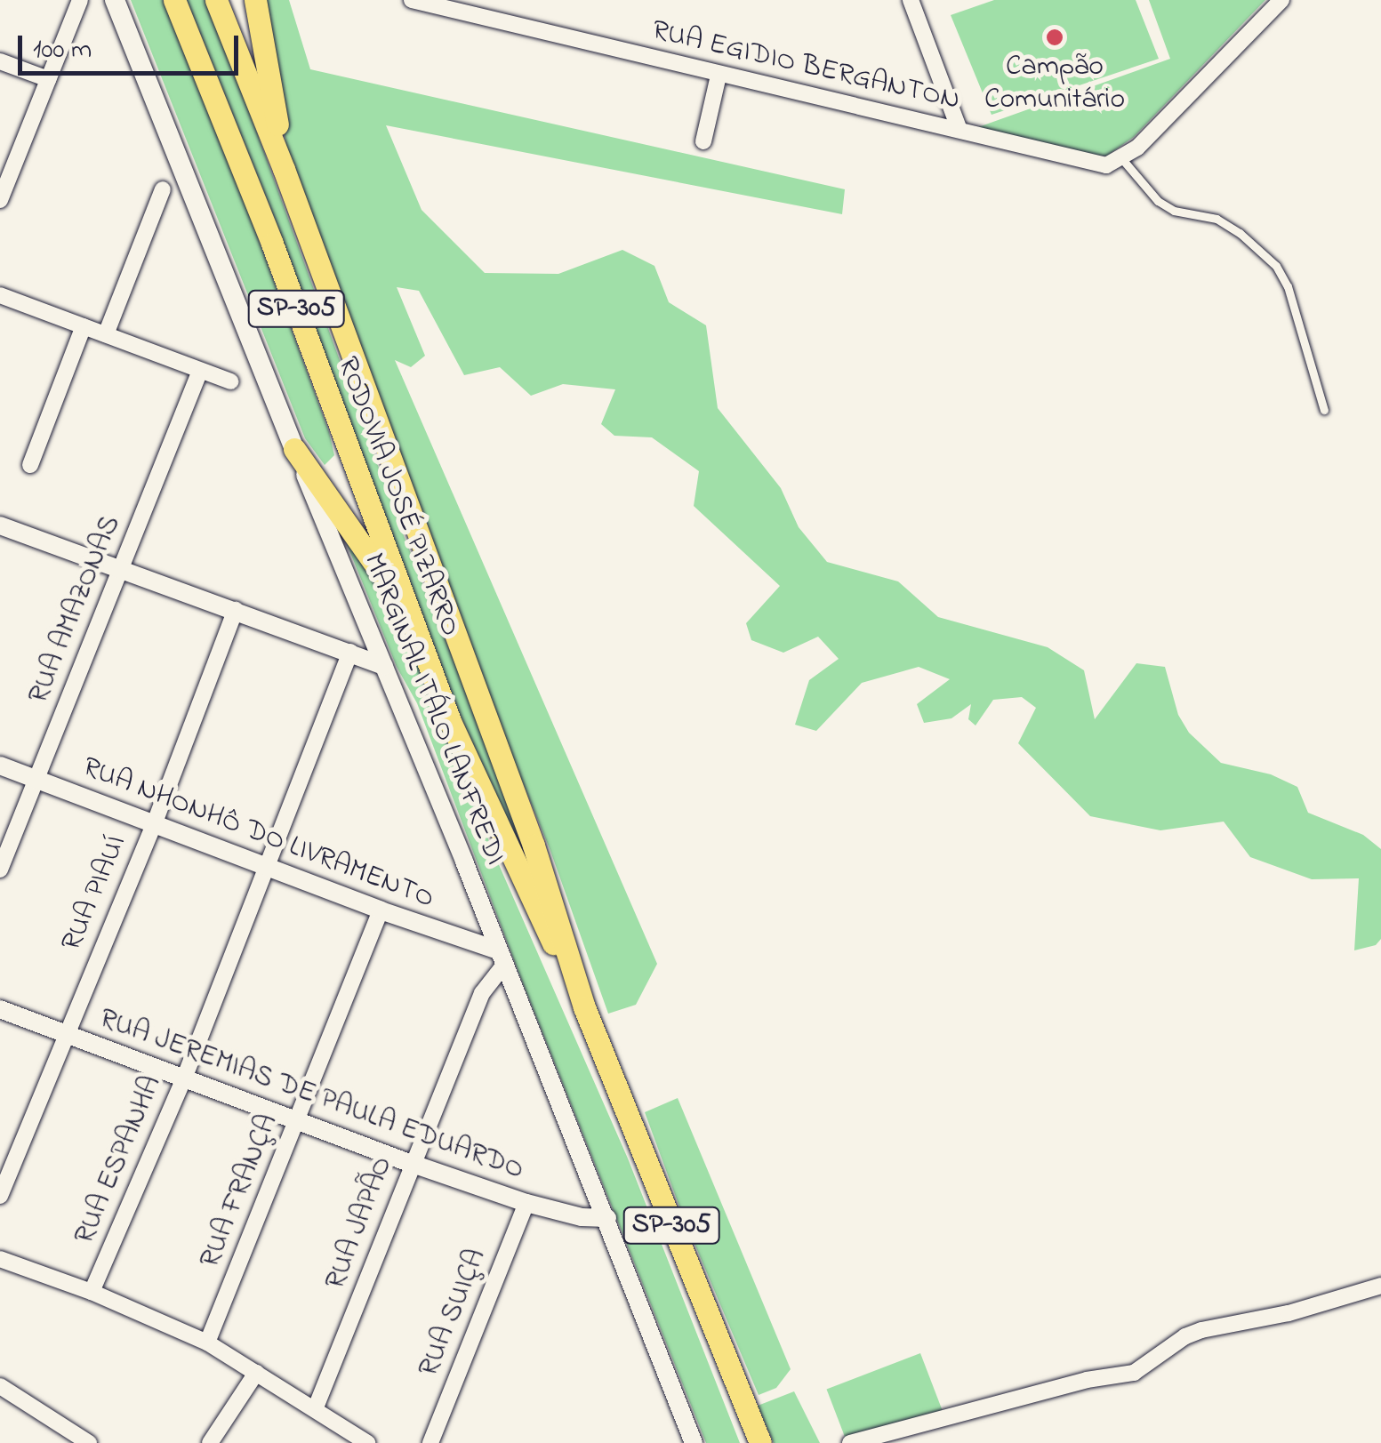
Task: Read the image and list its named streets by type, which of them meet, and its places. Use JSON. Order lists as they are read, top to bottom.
{
  "streets": {
    "main road": ["SP-305", "RODOVIA JOSÉ PIZARRO", "MARGINAL ITÁLO LANFREDI"],
    "street": [
      "RUA EGIDIO BERGANTON",
      "RUA AMAZONAS",
      "RUA NHONHÔ DO LIVRAMENTO",
      "RUA PIAUÍ",
      "RUA JEREMIAS DE PAULA EDUARDO",
      "RUA ESPANHA",
      "RUA FRANÇA",
      "RUA JAPÃO",
      "RUA SUIÇA"
    ]
  },
  "crossings": [
    ["RUA AMAZONAS", "RUA NHONHÔ DO LIVRAMENTO"],
    ["MARGINAL ITÁLO LANFREDI", "RUA NHONHÔ DO LIVRAMENTO"],
    ["MARGINAL ITÁLO LANFREDI", "RUA JEREMIAS DE PAULA EDUARDO"],
    ["MARGINAL ITÁLO LANFREDI", "RUA JAPÃO"],
    ["RUA NHONHÔ DO LIVRAMENTO", "RUA PIAUÍ"],
    ["RUA NHONHÔ DO LIVRAMENTO", "RUA ESPANHA"],
    ["RUA NHONHÔ DO LIVRAMENTO", "RUA FRANÇA"],
    ["RUA NHONHÔ DO LIVRAMENTO", "RUA JAPÃO"],
    ["RUA PIAUÍ", "RUA JEREMIAS DE PAULA EDUARDO"],
    ["RUA JEREMIAS DE PAULA EDUARDO", "RUA ESPANHA"],
    ["RUA JEREMIAS DE PAULA EDUARDO", "RUA FRANÇA"],
    ["RUA JEREMIAS DE PAULA EDUARDO", "RUA JAPÃO"],
    ["RUA JEREMIAS DE PAULA EDUARDO", "RUA SUIÇA"]
  ],
  "places": ["Campão Comunitário"],
  "scale_bar": "100 m"
}
